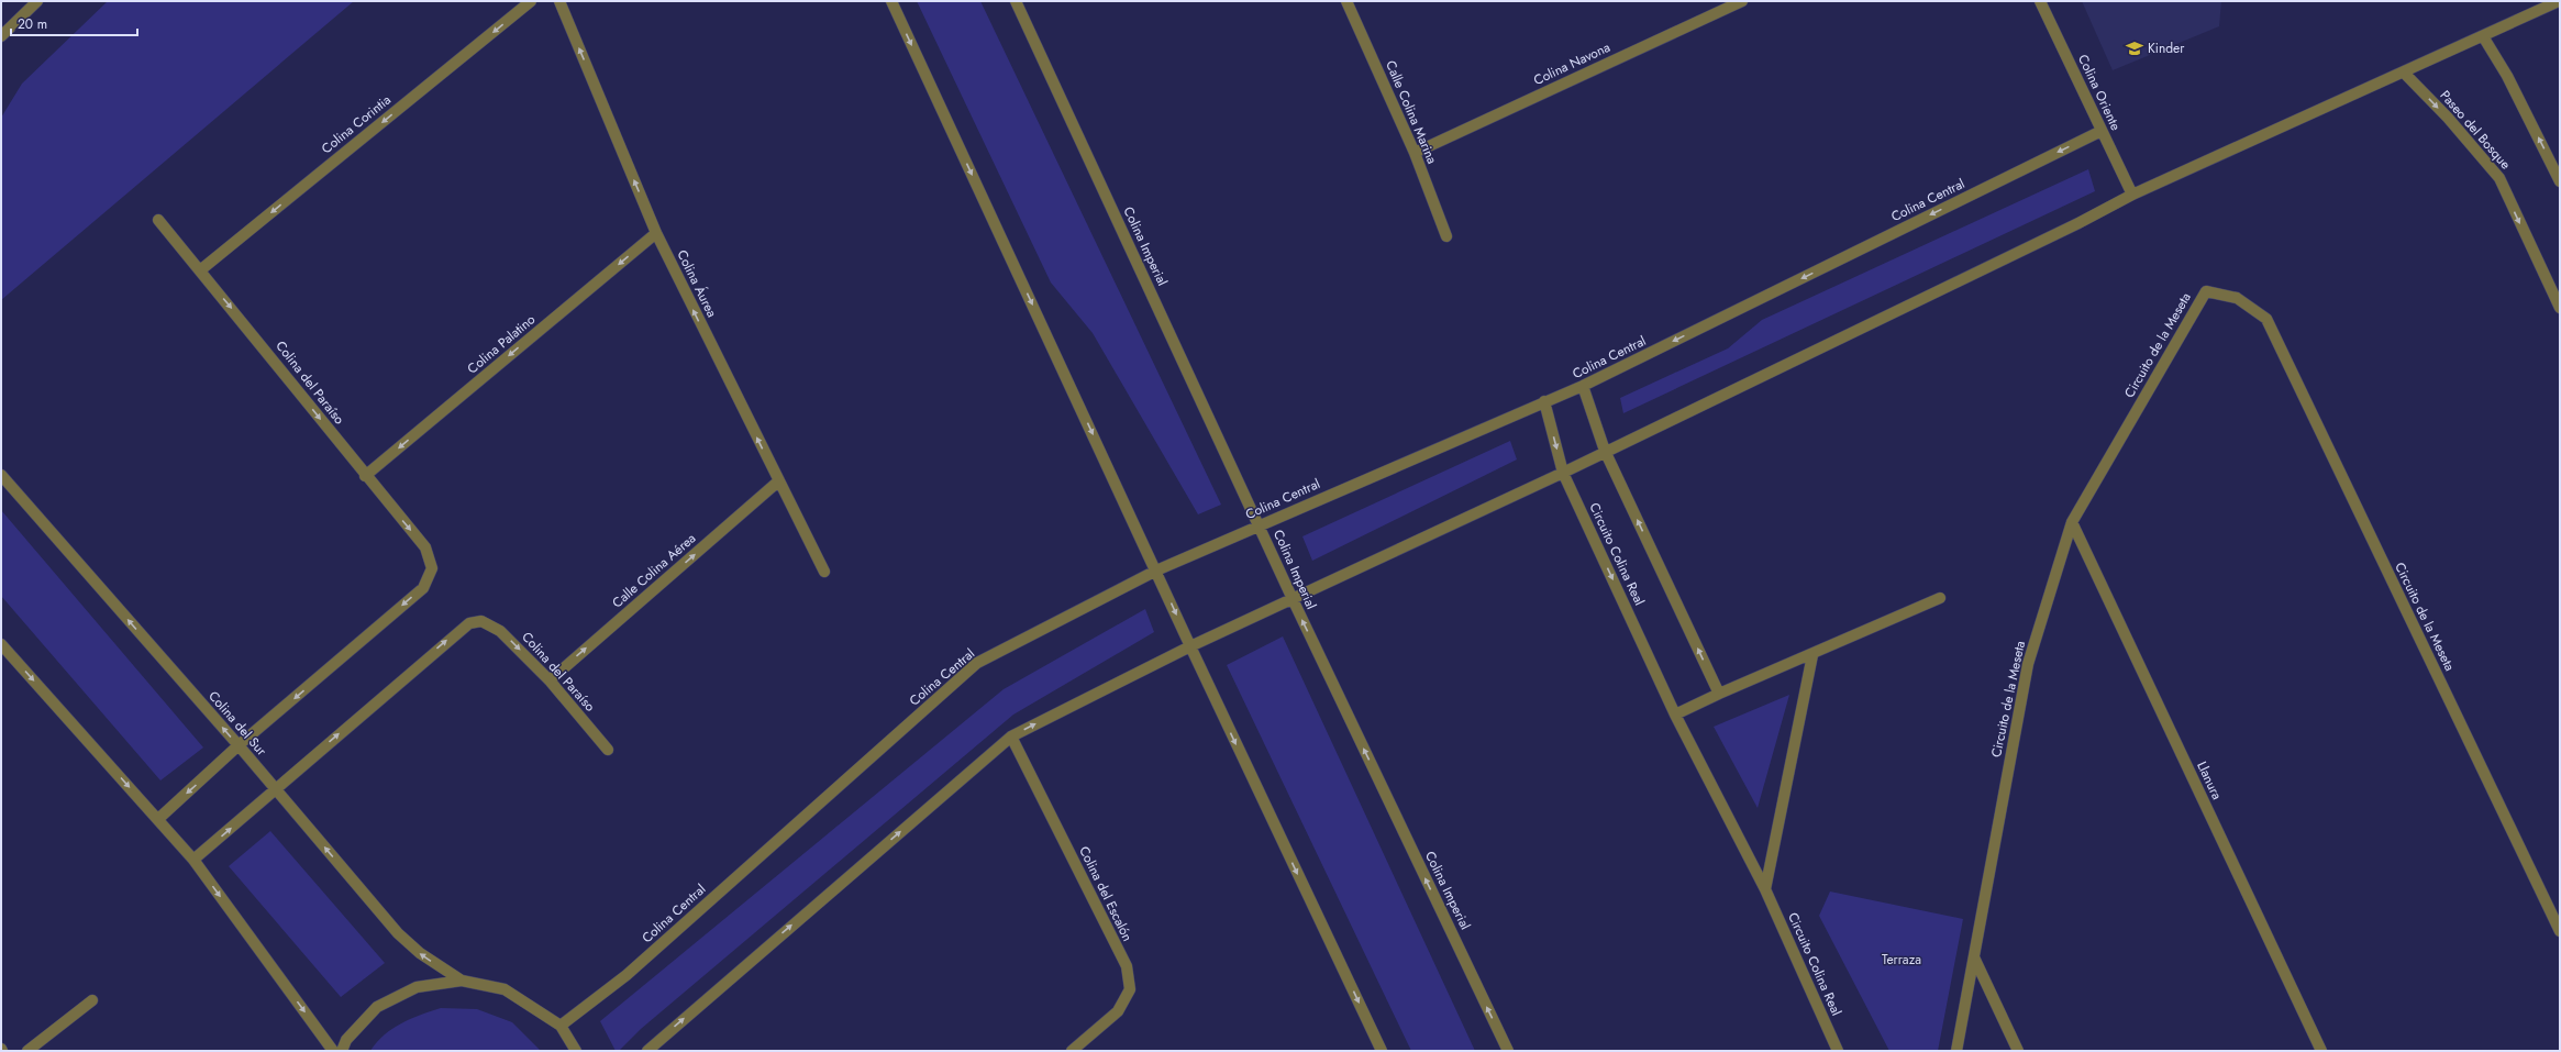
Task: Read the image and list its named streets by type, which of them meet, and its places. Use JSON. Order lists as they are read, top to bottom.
{
  "streets": {
    "street": [
      "Colina Navona",
      "Colina Oriente",
      "Calle Colina Marina",
      "Colina Corintia",
      "Paseo del Bosque",
      "Colina Central",
      "Colina Imperial",
      "Colina Áurea",
      "Colina Palatino",
      "Circuito de la Meseta",
      "Colina del Paraíso",
      "Circuito Colina Real",
      "Calle Colina Aérea",
      "Colina del Sur",
      "Llanura",
      "Colina del Escalón"
    ]
  },
  "crossings": [
    ["Colina Navona", "Calle Colina Marina"],
    ["Colina Oriente", "Colina Central"],
    ["Colina Corintia", "Colina del Paraíso"],
    ["Colina Central", "Colina Imperial"],
    ["Colina Central", "Circuito Colina Real"],
    ["Colina Áurea", "Colina Palatino"],
    ["Colina Áurea", "Calle Colina Aérea"],
    ["Colina Palatino", "Colina del Paraíso"],
    ["Circuito de la Meseta", "Llanura"],
    ["Colina del Paraíso", "Calle Colina Aérea"],
    ["Colina del Paraíso", "Colina del Sur"]
  ],
  "one_way": [
    "Colina Corintia",
    "Colina Imperial",
    "Colina Áurea",
    "Colina Palatino",
    "Calle Colina Aérea",
    "Colina del Sur"
  ],
  "parks": ["Terraza"],
  "places": {
    "school or university": ["Kinder"]
  },
  "scale_bar": "20 m"
}
